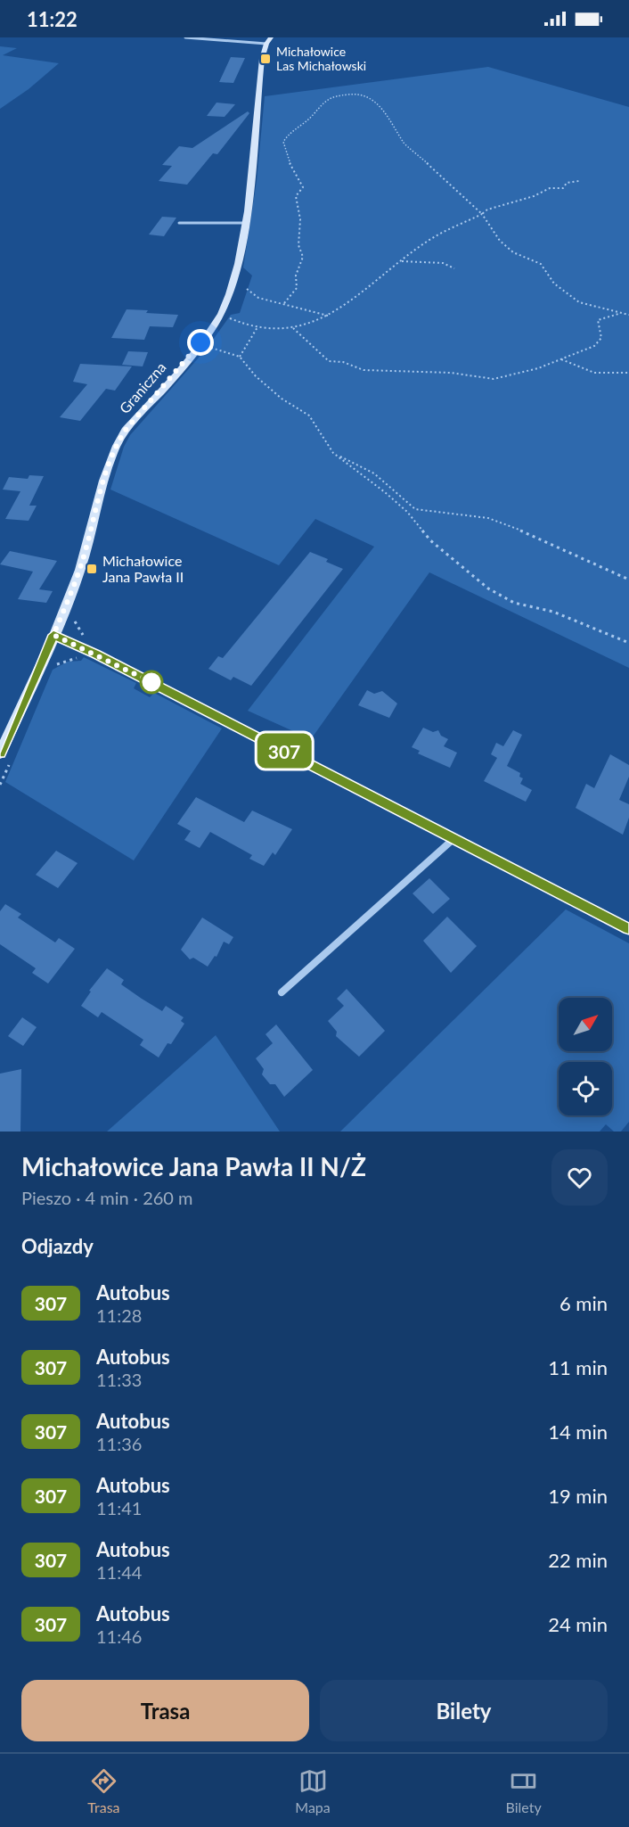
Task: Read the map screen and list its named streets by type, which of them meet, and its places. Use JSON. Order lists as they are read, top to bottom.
{
  "streets": {
    "street": ["Graniczna"]
  },
  "places": {
    "transit": ["Michałowice Las Michałowski", "Michałowice Jana Pawła II"]
  },
  "lines": ["bus line 307"],
  "north": "top right",
  "page": {
    "status": "11:22",
    "on_map": "307",
    "heading": [
      ["Michałowice Jana Pawła II N/Ż", "Pieszo · 4 min · 260 m"],
      "Odjazdy"
    ],
    "list": [
      {
        "mark": "307",
        "name": "Autobus",
        "note": "11:28",
        "value": "6 min"
      },
      {
        "mark": "307",
        "name": "Autobus",
        "note": "11:33",
        "value": "11 min"
      },
      {
        "mark": "307",
        "name": "Autobus",
        "note": "11:36",
        "value": "14 min"
      },
      {
        "mark": "307",
        "name": "Autobus",
        "note": "11:41",
        "value": "19 min"
      },
      {
        "mark": "307",
        "name": "Autobus",
        "note": "11:44",
        "value": "22 min"
      },
      {
        "mark": "307",
        "name": "Autobus",
        "note": "11:46",
        "value": "24 min"
      }
    ],
    "buttons": ["Trasa", "Bilety"],
    "tabs": ["Trasa", "Mapa", "Bilety"]
  }
}
